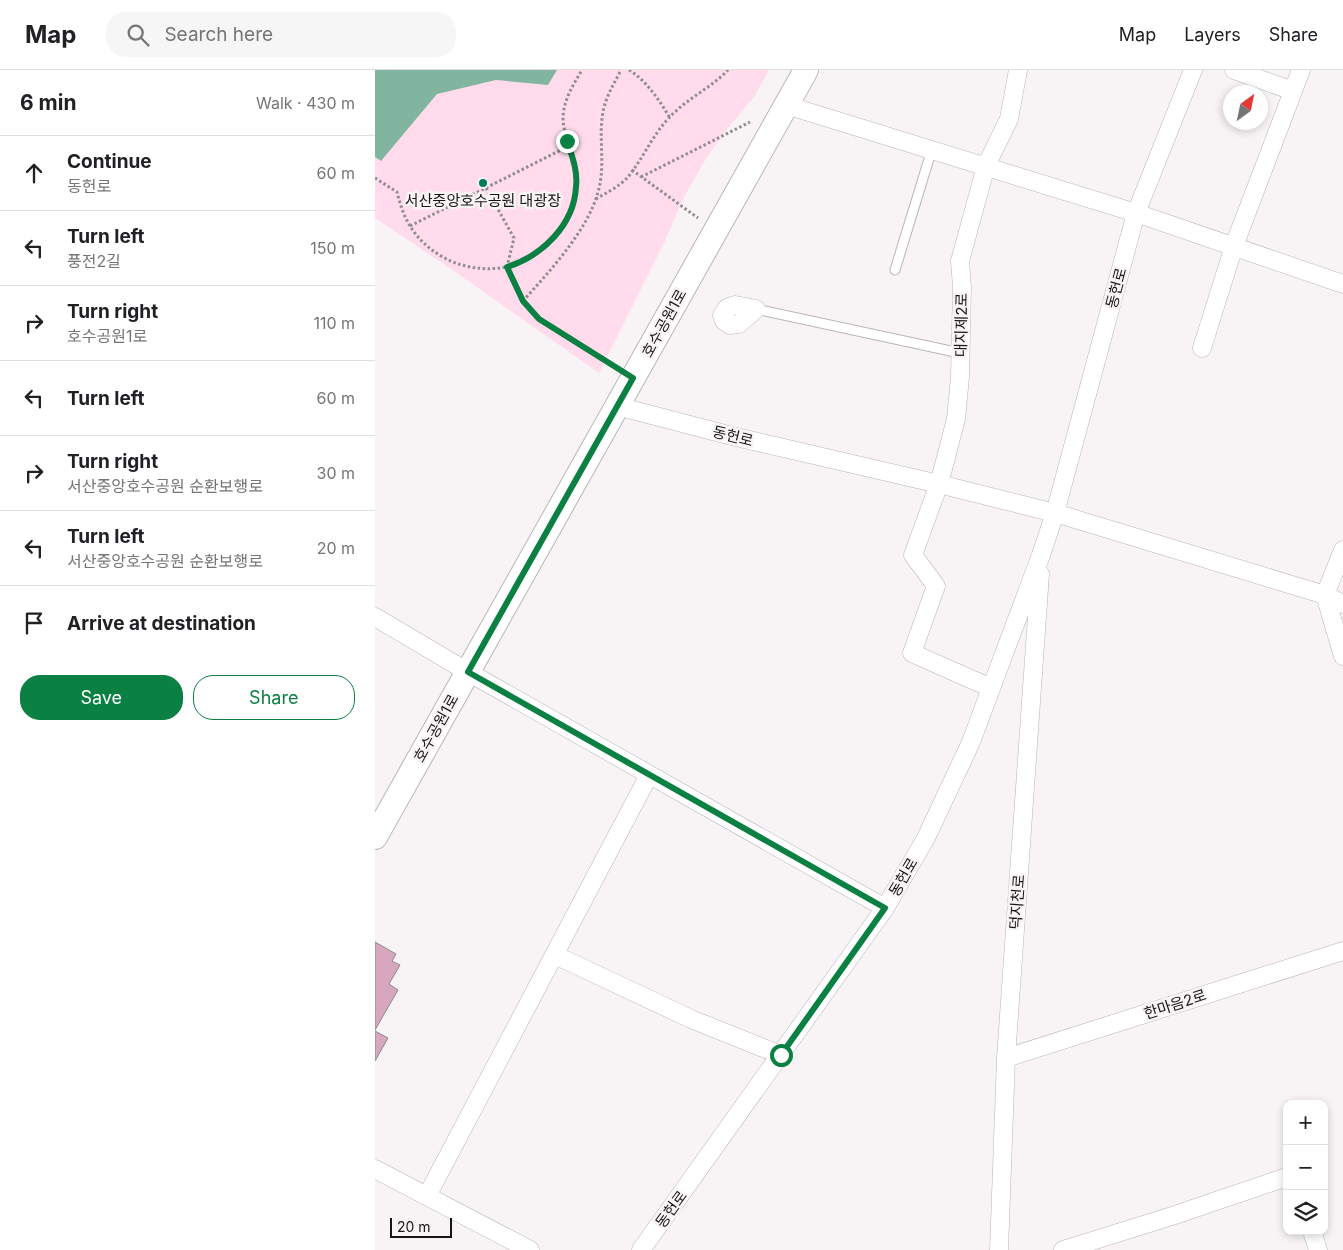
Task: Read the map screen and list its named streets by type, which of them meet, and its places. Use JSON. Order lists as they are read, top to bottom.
{
  "streets": {
    "main road": ["호수공원1로"],
    "street": [
      "동헌로",
      "대지제2로",
      "덕지천로",
      "한마음2로"
    ]
  },
  "crossings": [
    ["동헌로", "호수공원1로"],
    ["동헌로", "대지제2로"],
    ["동헌로", "덕지천로"],
    ["덕지천로", "한마음2로"]
  ],
  "places": ["서산중앙호수공원 대광장"],
  "scale_bar": "20 m",
  "north": "top right",
  "page": {
    "header": "Map",
    "search": "Search here",
    "nav": ["Map", "Layers", "Share"],
    "heading": ["6 min", "Walk · 430 m"],
    "list": [
      ["Continue", "동헌로", "60 m"],
      ["Turn left", "풍전2길", "150 m"],
      ["Turn right", "호수공원1로", "110 m"],
      ["Turn left", "60 m"],
      ["Turn right", "서산중앙호수공원 순환보행로", "30 m"],
      ["Turn left", "서산중앙호수공원 순환보행로", "20 m"],
      "Arrive at destination"
    ],
    "buttons": ["Save", "Share"],
    "map_buttons": ["+", "−"],
    "scale": "20 m"
  }
}
